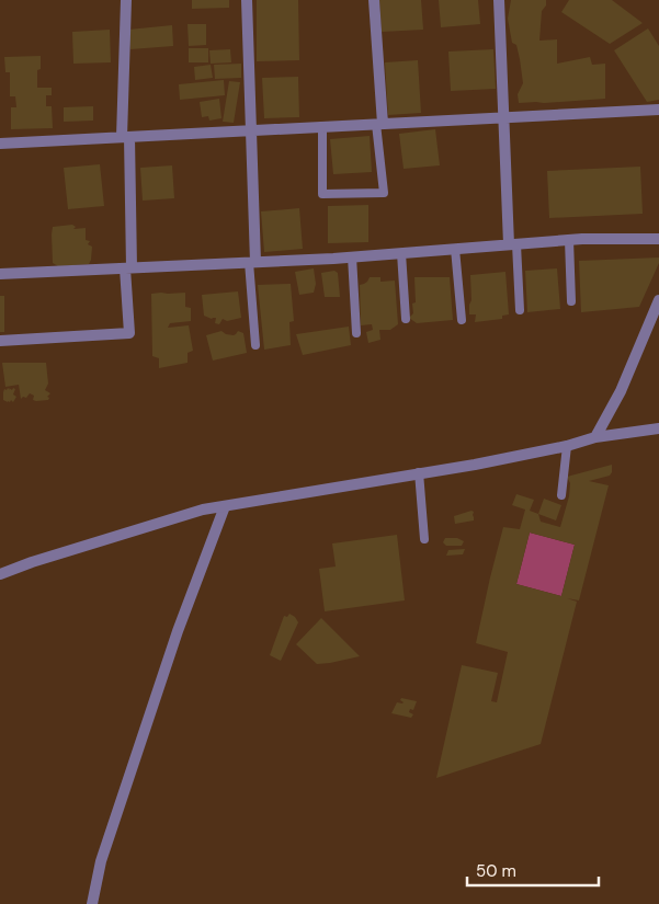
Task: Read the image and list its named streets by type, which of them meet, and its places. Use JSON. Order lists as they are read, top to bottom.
{
  "scale_bar": "50 m"
}
